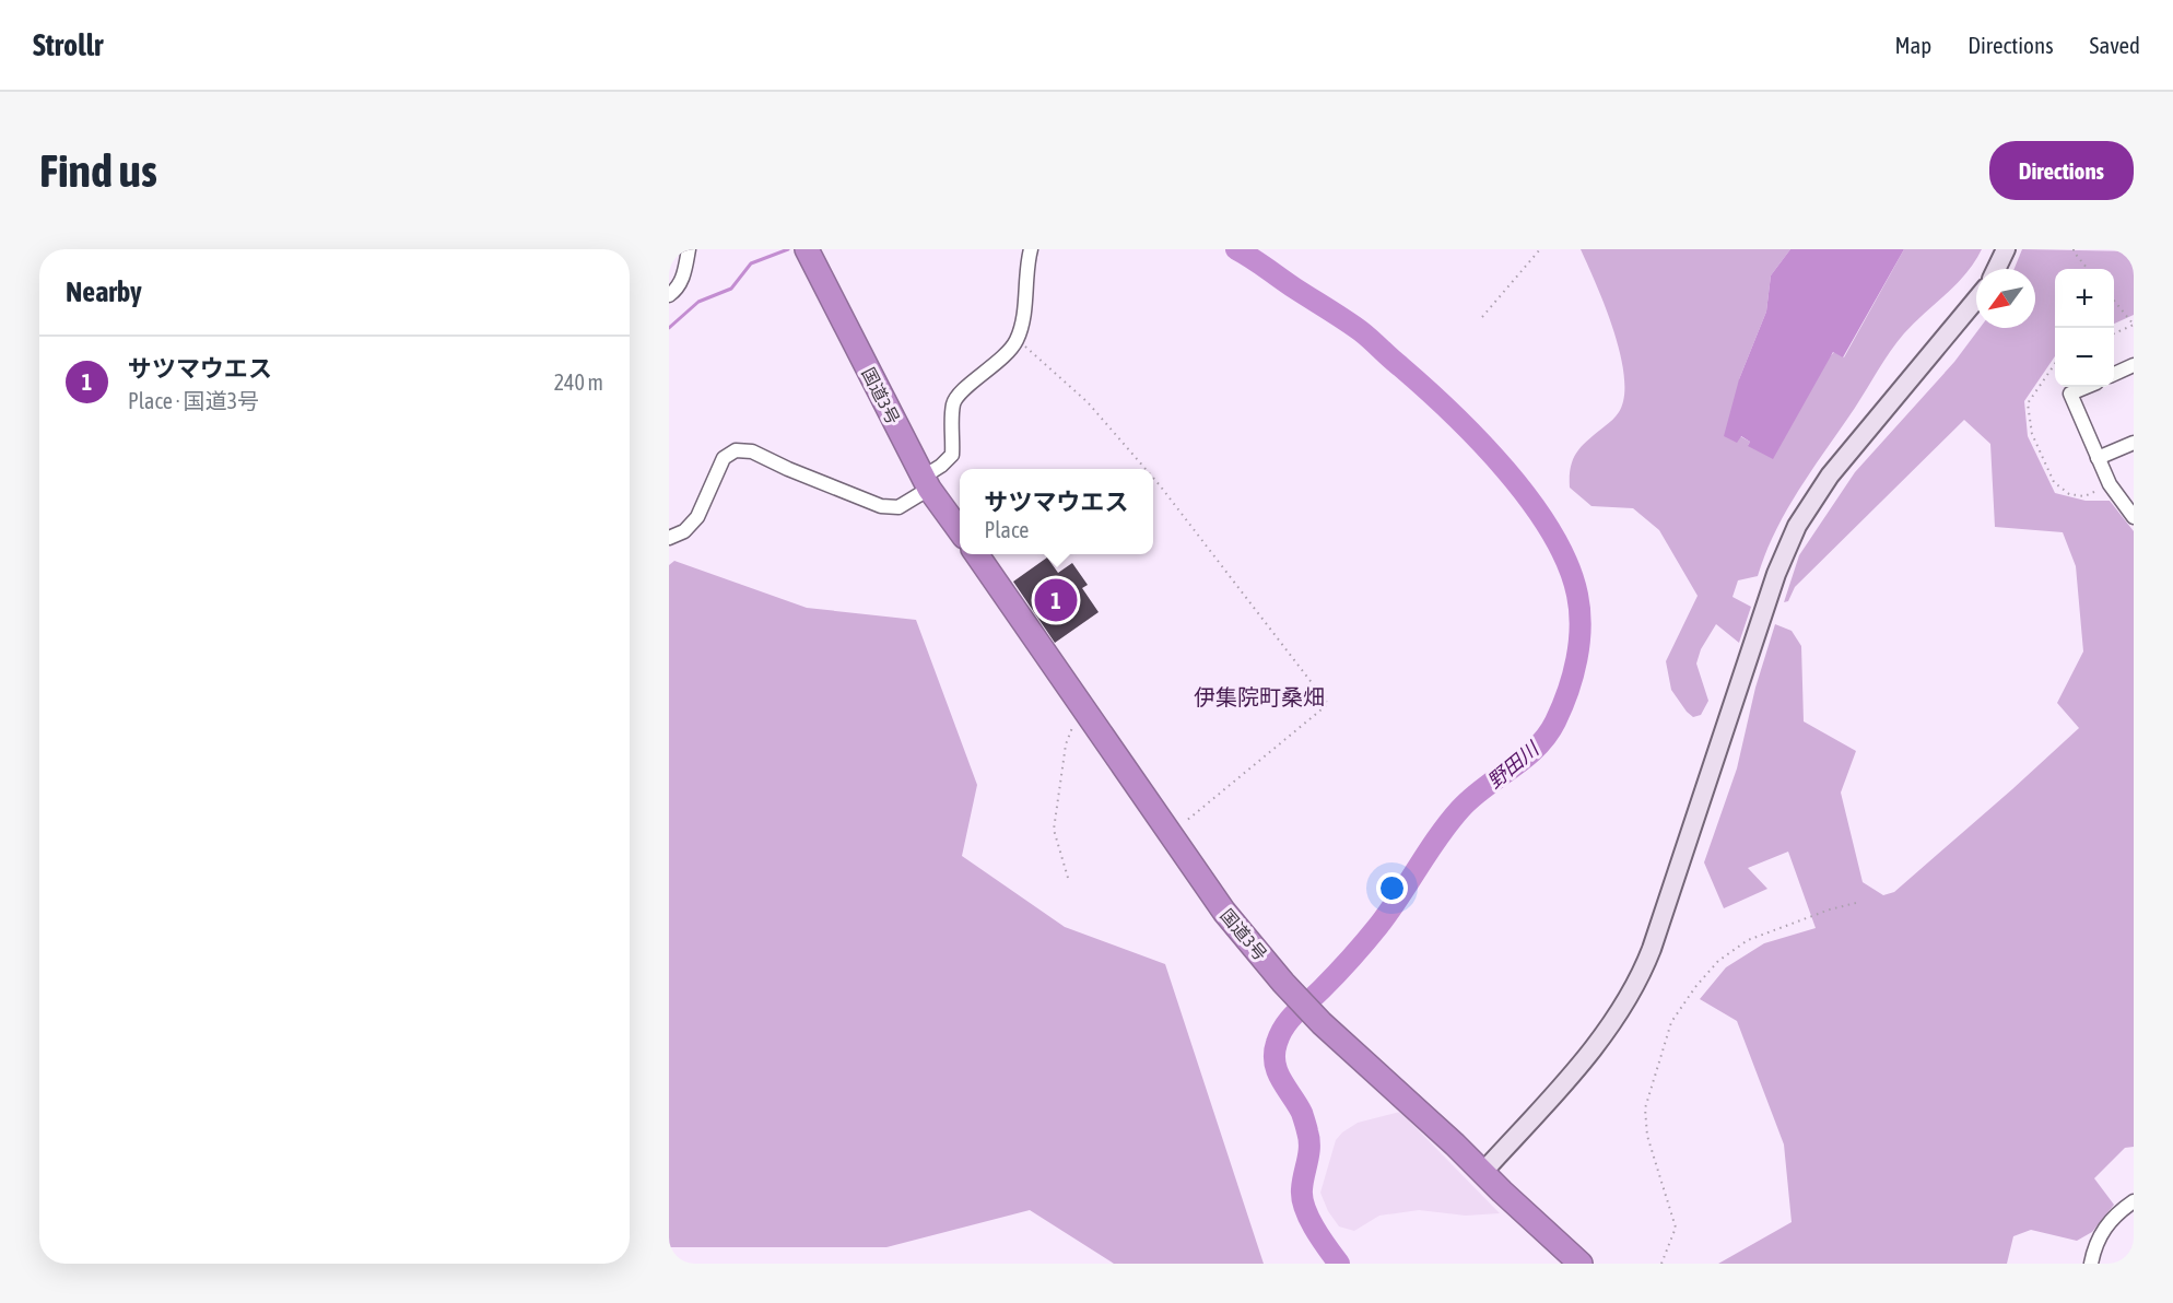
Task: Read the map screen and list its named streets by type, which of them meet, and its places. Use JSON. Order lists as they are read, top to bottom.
{
  "streets": {
    "highway": ["国道3号"]
  },
  "districts": ["伊集院町桑畑"],
  "water": ["野田川"],
  "north": "bottom left",
  "page": {
    "header": "Strollr",
    "nav": ["Map", "Directions", "Saved"],
    "buttons": "Directions",
    "title": "Find us",
    "heading": "Nearby",
    "map_buttons": ["+", "−"],
    "list": [
      {
        "mark": "1",
        "name": "サツマウエス",
        "note": "Place · 国道3号",
        "value": "240 m"
      }
    ],
    "popup": ["サツマウエス", "Place"],
    "pins": "1"
  }
}
